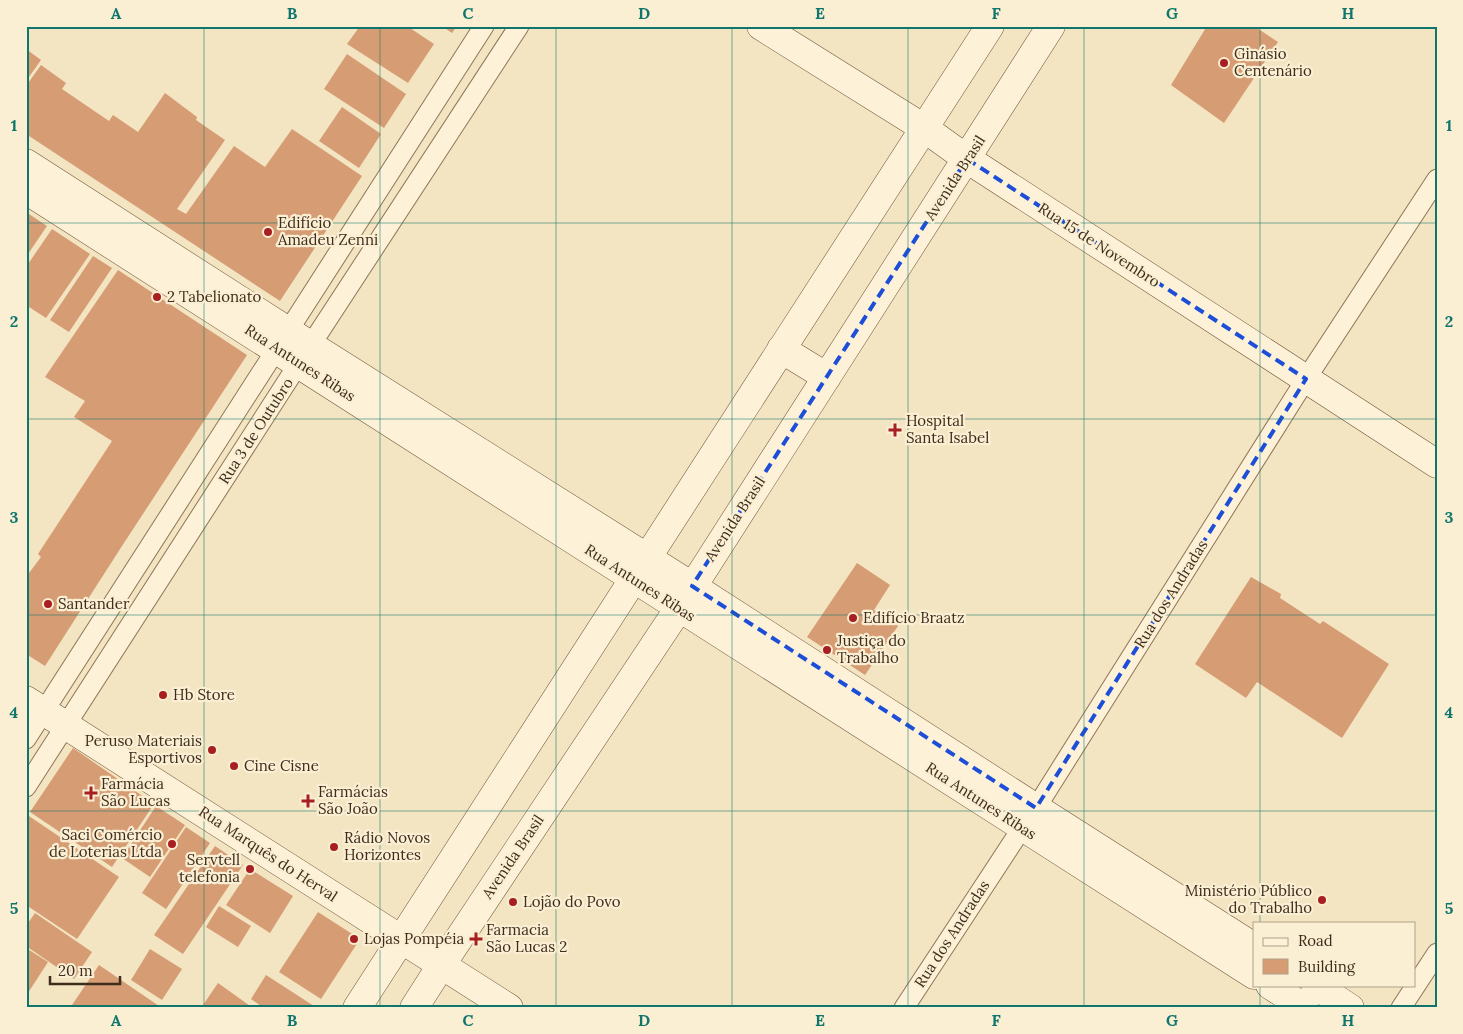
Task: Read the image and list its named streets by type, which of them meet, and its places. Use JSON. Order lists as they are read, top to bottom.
{
  "streets": {
    "street": [
      "Avenida Brasil",
      "Rua 15 de Novembro",
      "Rua Antunes Ribas",
      "Rua 3 de Outubro",
      "Rua dos Andradas",
      "Rua Marquês do Herval"
    ]
  },
  "crossings": [
    ["Avenida Brasil", "Rua 15 de Novembro"],
    ["Avenida Brasil", "Rua Antunes Ribas"],
    ["Avenida Brasil", "Rua Marquês do Herval"],
    ["Rua 15 de Novembro", "Rua dos Andradas"],
    ["Rua Antunes Ribas", "Rua 3 de Outubro"],
    ["Rua Antunes Ribas", "Rua dos Andradas"],
    ["Rua 3 de Outubro", "Rua Marquês do Herval"]
  ],
  "places": {
    "other": [
      "Ginásio Centenário",
      "Edifício Amadeu Zenni",
      "2 Tabelionato",
      "Santander",
      "Edifício Braatz",
      "Justiça do Trabalho",
      "Hb Store",
      "Peruso Materiais Esportivos",
      "Cine Cisne",
      "Saci Comércio de Loterias Ltda",
      "Rádio Novos Horizontes",
      "Servtell telefonia",
      "Ministério Público do Trabalho",
      "Lojão do Povo",
      "Lojas Pompéia"
    ],
    "health": [
      "Hospital Santa Isabel",
      "Farmácia São Lucas",
      "Farmácias São João",
      "Farmacia São Lucas 2"
    ]
  },
  "legend": ["Road", "Building"],
  "scale_bar": "20 m",
  "grid": {
    "columns": [
      "A",
      "B",
      "C",
      "D",
      "E",
      "F",
      "G",
      "H"
    ],
    "rows": [
      "1",
      "2",
      "3",
      "4",
      "5"
    ]
  }
}
